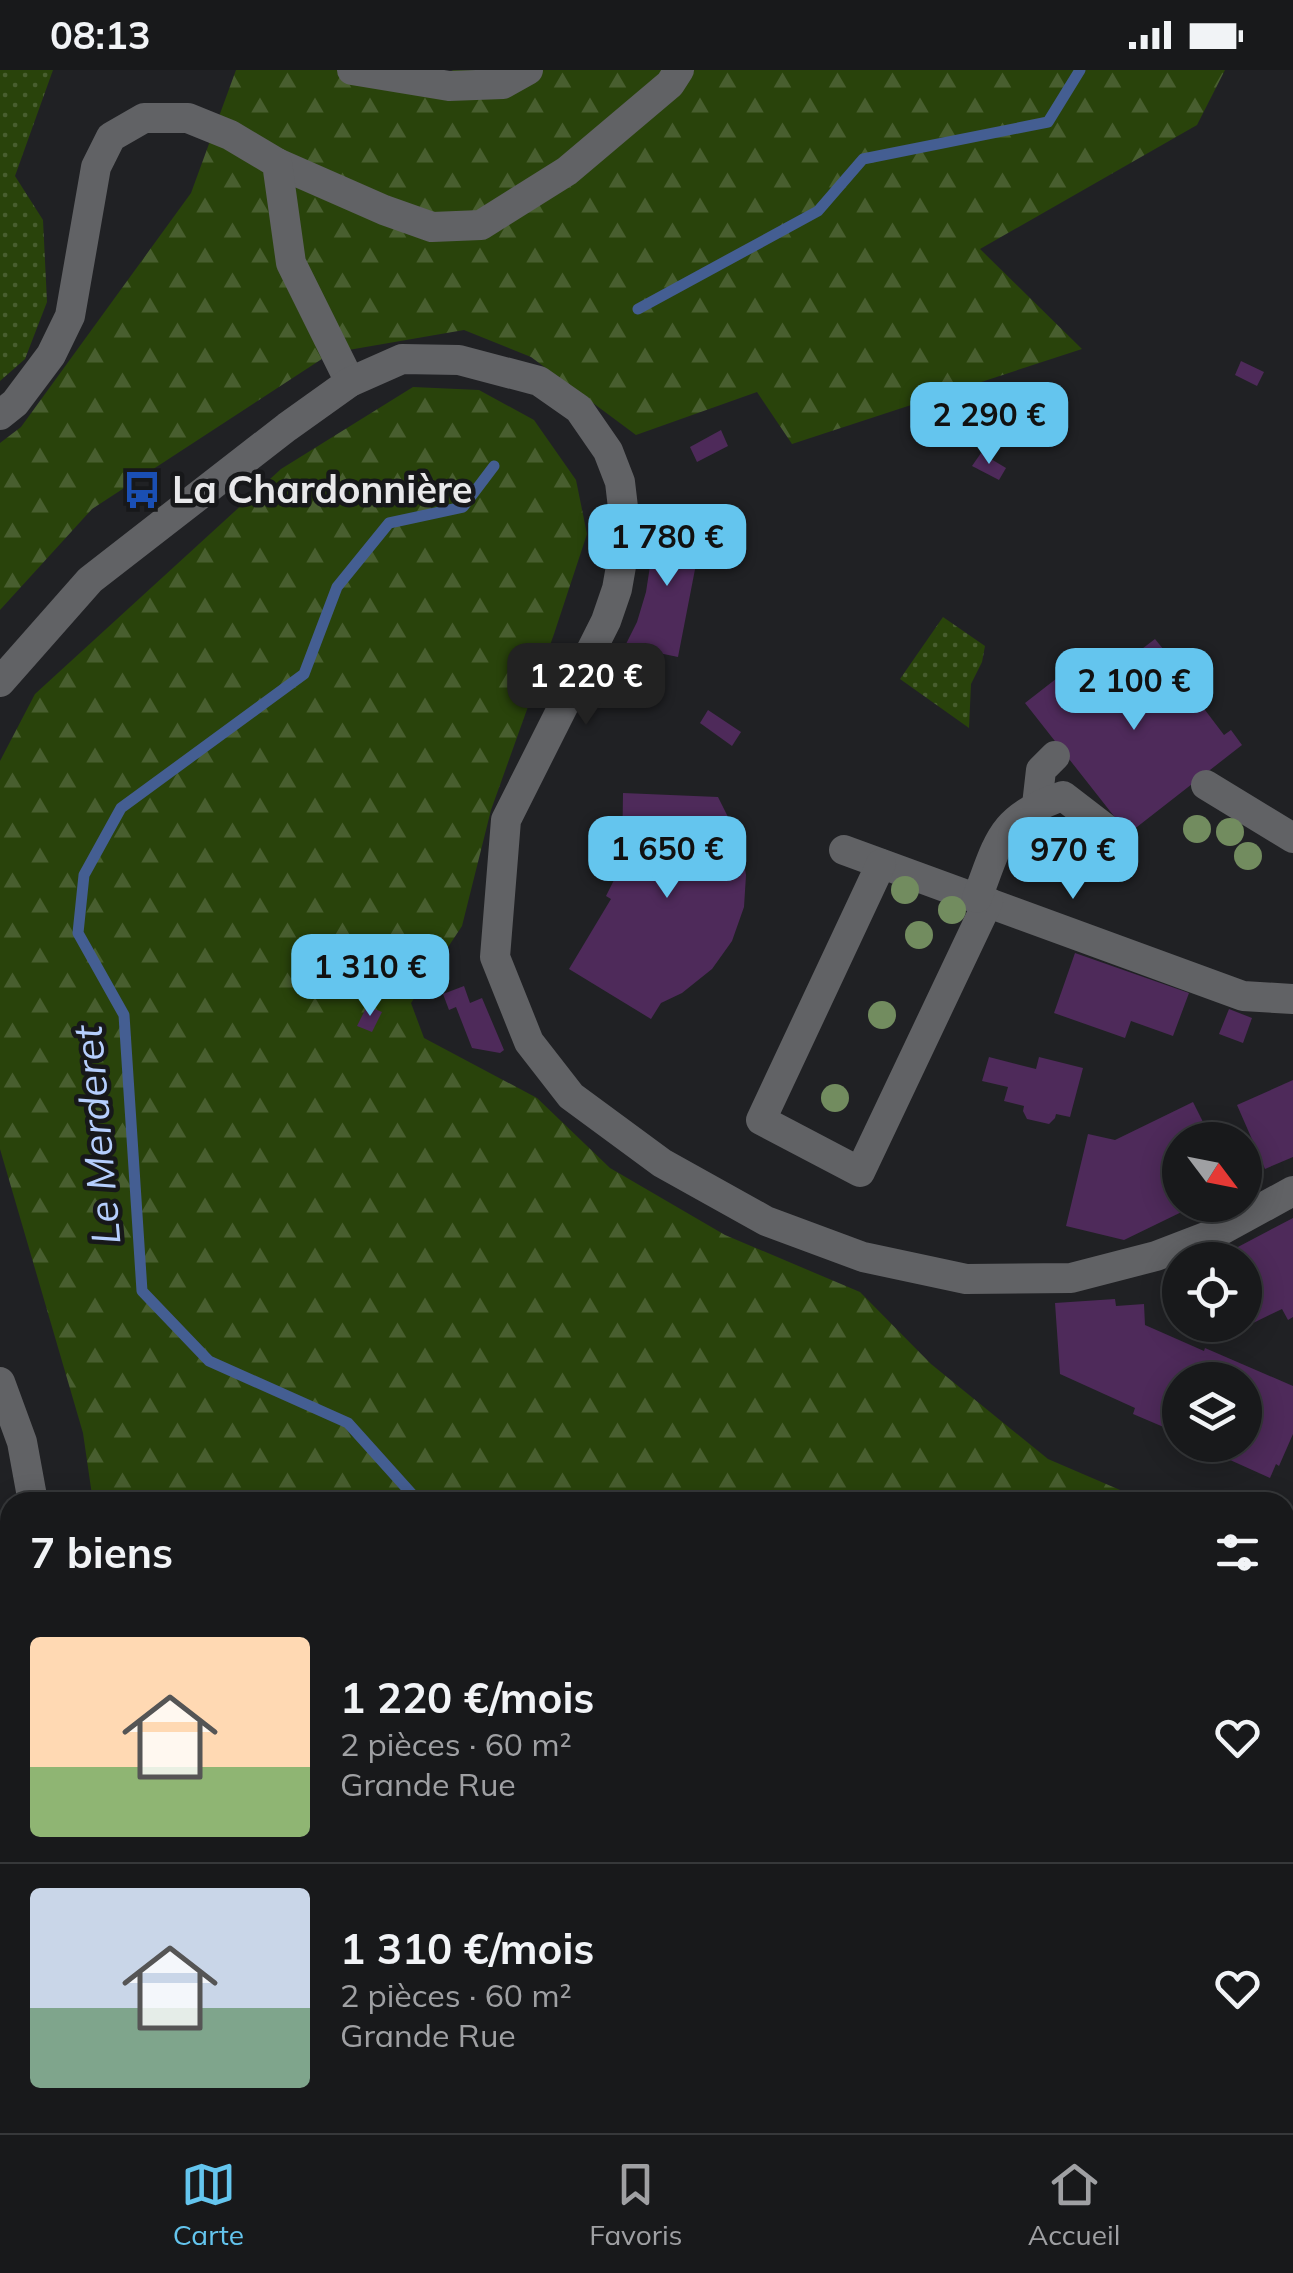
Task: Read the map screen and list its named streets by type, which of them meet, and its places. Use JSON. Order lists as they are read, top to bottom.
{
  "water": ["Le Merderet"],
  "places": {
    "bus stop": ["La Chardonnière"]
  },
  "north": "bottom right",
  "page": {
    "status": "08:13",
    "price": [
      "2 290 €",
      "1 780 €",
      "1 220 €",
      "2 100 €",
      "1 650 €",
      "970 €",
      "1 310 €"
    ],
    "heading": "7 biens",
    "list": [
      {
        "name": "1 220 €/mois",
        "note": "2 pièces · 60 m² · Grande Rue"
      },
      {
        "name": "1 310 €/mois",
        "note": "2 pièces · 60 m² · Grande Rue"
      }
    ],
    "tabs": ["Carte", "Favoris", "Accueil"]
  }
}
